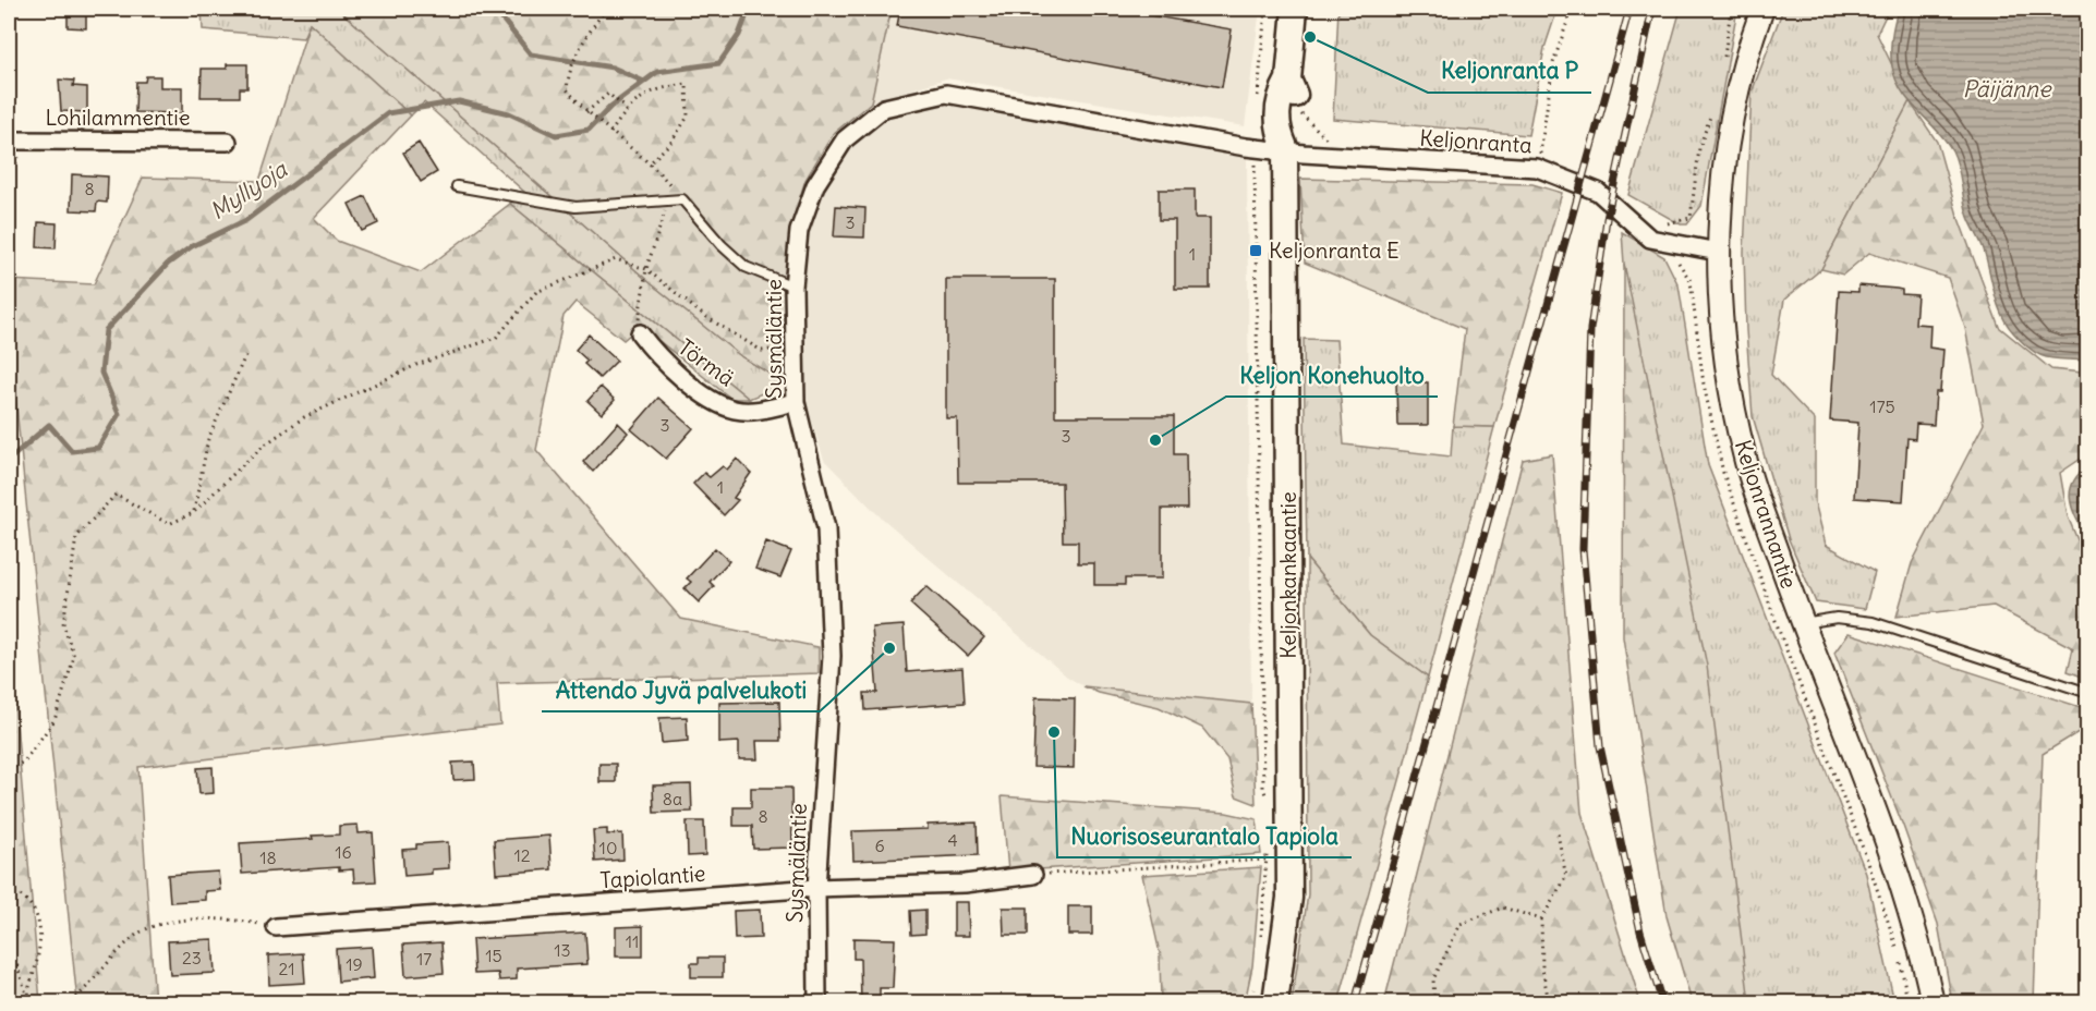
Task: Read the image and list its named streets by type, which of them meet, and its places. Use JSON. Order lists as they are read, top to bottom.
{
  "streets": {
    "main road": ["Keljonkankaantie"],
    "street": [
      "Lohilammentie",
      "Keljonranta",
      "Sysmäläntie",
      "Törmä",
      "Keljonrannantie",
      "Tapiolantie"
    ]
  },
  "crossings": [
    ["Keljonranta", "Sysmäläntie"],
    ["Keljonranta", "Keljonrannantie"],
    ["Keljonranta", "Keljonkankaantie"],
    ["Sysmäläntie", "Törmä"],
    ["Sysmäläntie", "Keljonkankaantie"],
    ["Sysmäläntie", "Tapiolantie"]
  ],
  "water": ["Päijänne", "Myllyoja"],
  "places": {
    "other": [
      "Keljonranta P",
      "Keljon Konehuolto",
      "Attendo Jyvä palvelukoti",
      "Nuorisoseurantalo Tapiola"
    ],
    "transit": ["Keljonranta E"]
  },
  "house_numbers": [
    "8",
    "3",
    "1",
    "175",
    "3",
    "3",
    "1",
    "8a",
    "8",
    "4",
    "6",
    "10",
    "16",
    "12",
    "18",
    "11",
    "13",
    "15",
    "23",
    "17",
    "19",
    "21"
  ]
}
